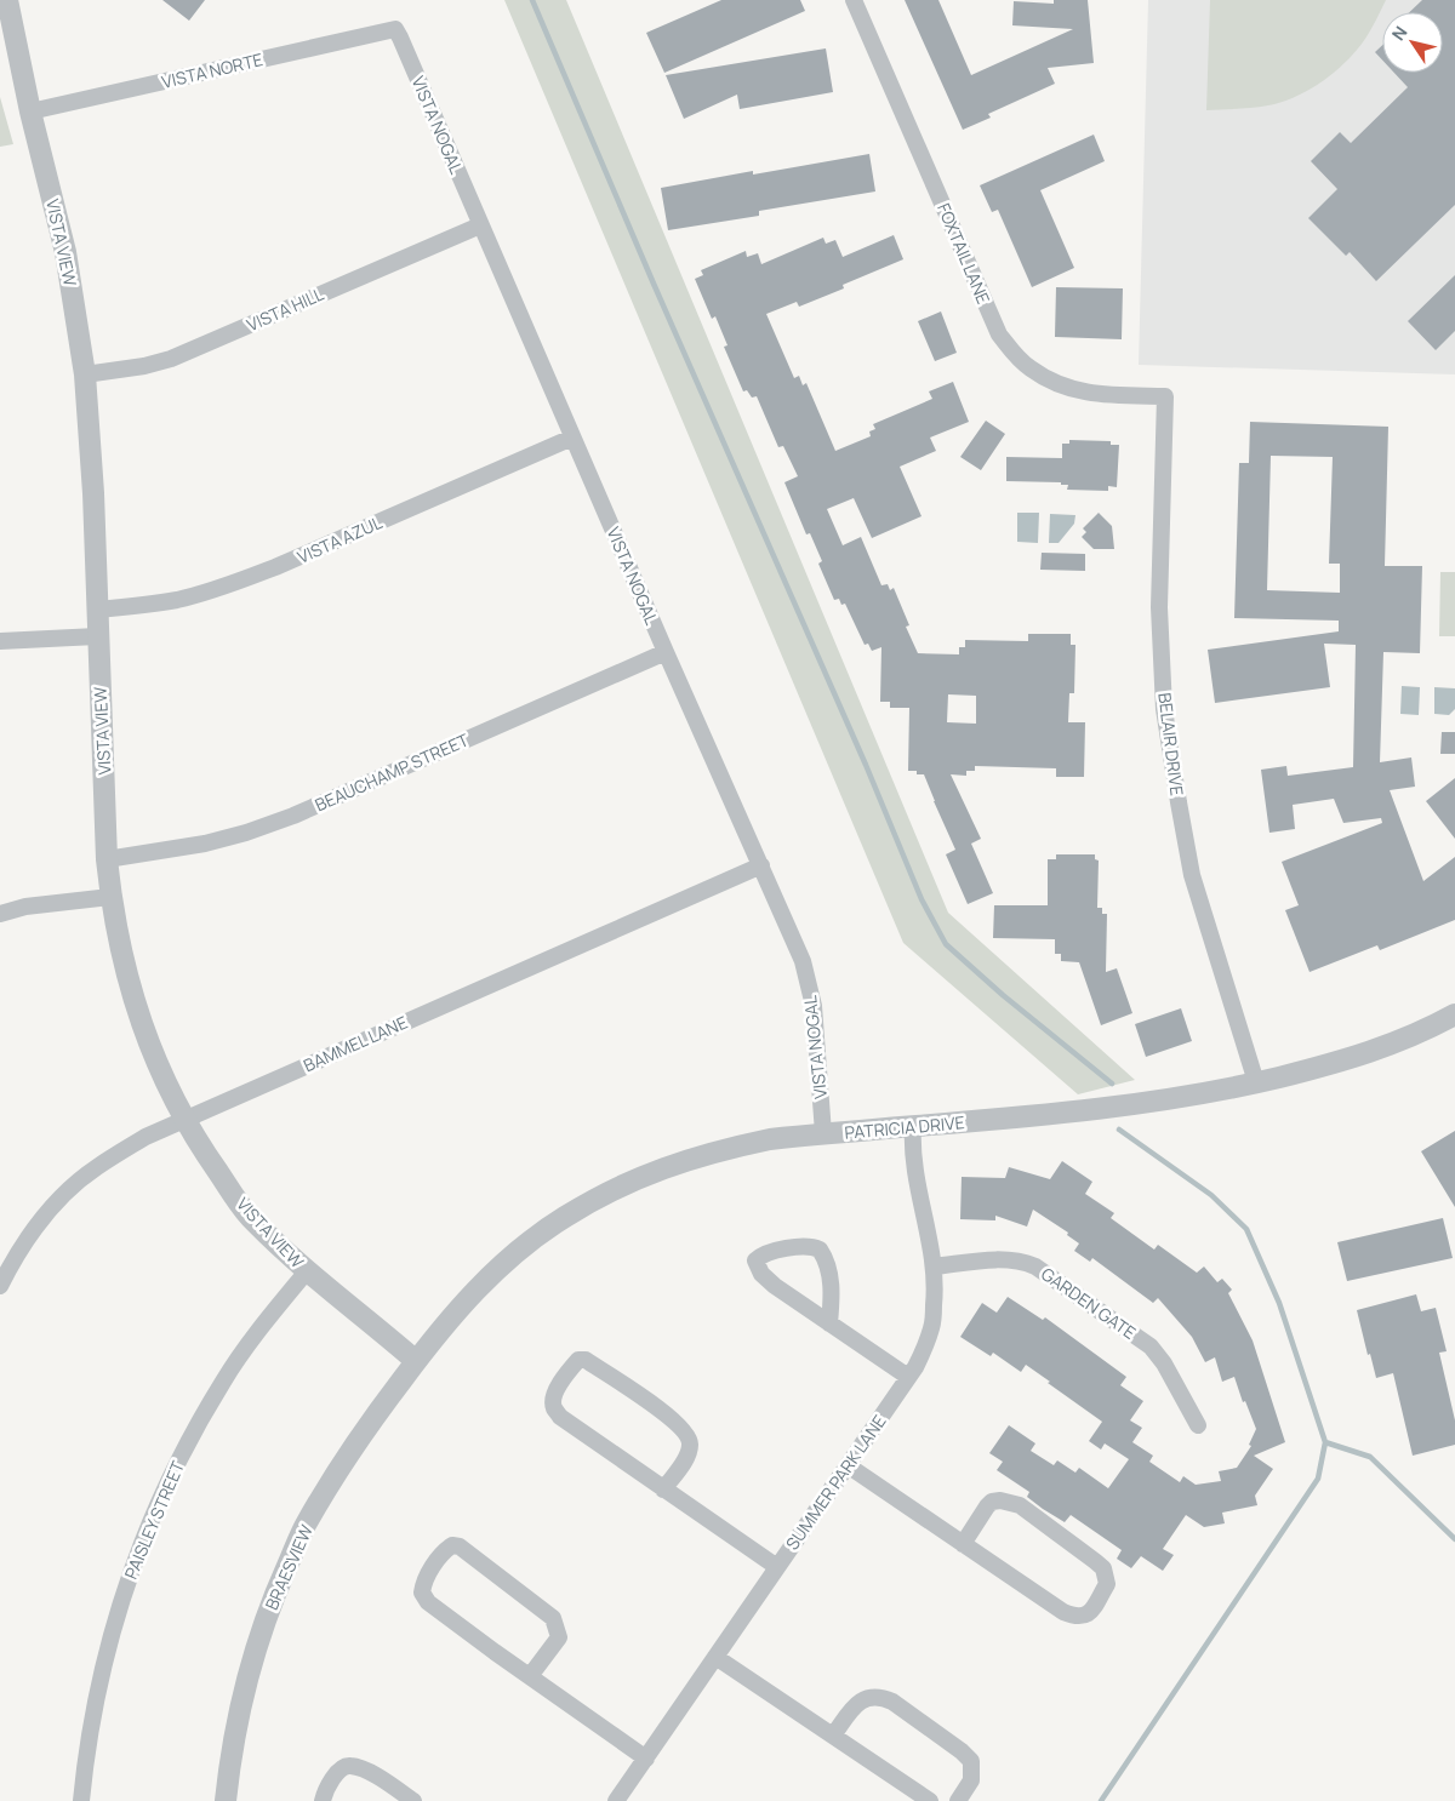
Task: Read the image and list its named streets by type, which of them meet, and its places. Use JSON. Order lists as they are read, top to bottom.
{
  "streets": {
    "street": [
      "VISTA NORTE",
      "VISTA NOGAL",
      "VISTA VIEW",
      "FOXTAIL LANE",
      "VISTA HILL",
      "VISTA AZUL",
      "BELAIR DRIVE",
      "BEAUCHAMP STREET",
      "BAMMEL LANE",
      "PATRICIA DRIVE",
      "GARDEN GATE",
      "SUMMER PARK LANE",
      "PAISLEY STREET",
      "BRAESVIEW"
    ]
  },
  "crossings": [
    ["VISTA NORTE", "VISTA NOGAL"],
    ["VISTA NORTE", "VISTA VIEW"],
    ["VISTA NOGAL", "VISTA HILL"],
    ["VISTA NOGAL", "VISTA AZUL"],
    ["VISTA NOGAL", "BEAUCHAMP STREET"],
    ["VISTA NOGAL", "BAMMEL LANE"],
    ["VISTA NOGAL", "PATRICIA DRIVE"],
    ["VISTA VIEW", "VISTA HILL"],
    ["VISTA VIEW", "VISTA AZUL"],
    ["VISTA VIEW", "BEAUCHAMP STREET"],
    ["VISTA VIEW", "BAMMEL LANE"],
    ["VISTA VIEW", "PATRICIA DRIVE"],
    ["VISTA VIEW", "PAISLEY STREET"],
    ["VISTA VIEW", "BRAESVIEW"],
    ["FOXTAIL LANE", "BELAIR DRIVE"],
    ["BELAIR DRIVE", "PATRICIA DRIVE"],
    ["PATRICIA DRIVE", "SUMMER PARK LANE"],
    ["PATRICIA DRIVE", "BRAESVIEW"],
    ["GARDEN GATE", "SUMMER PARK LANE"]
  ],
  "north": "top left"
}
